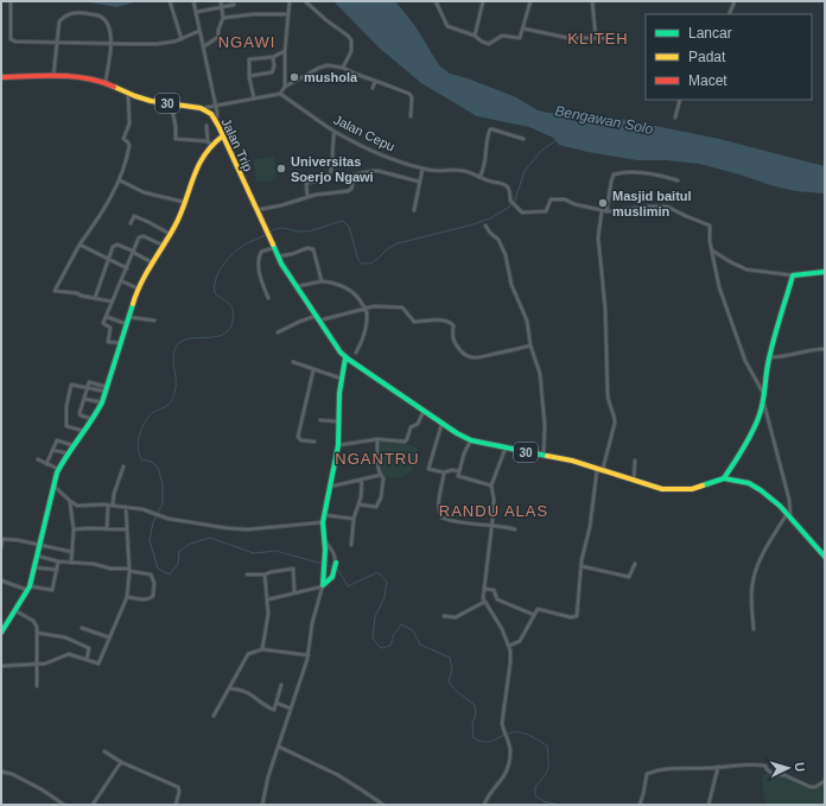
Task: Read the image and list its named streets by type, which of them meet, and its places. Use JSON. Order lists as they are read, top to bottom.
{
  "streets": {
    "main road": ["30", "Jalan Trip"],
    "street": ["Jalan Cepu"]
  },
  "crossings": [
    ["30", "Jalan Trip"]
  ],
  "districts": [
    "KLITEH",
    "NGAWI",
    "NGANTRU",
    "RANDU ALAS"
  ],
  "water": ["Bengawan Solo"],
  "places": ["mushola", "Universitas Soerjo Ngawi", "Masjid baitul muslimin"],
  "legend": ["Lancar", "Padat", "Macet"],
  "north": "right"
}
